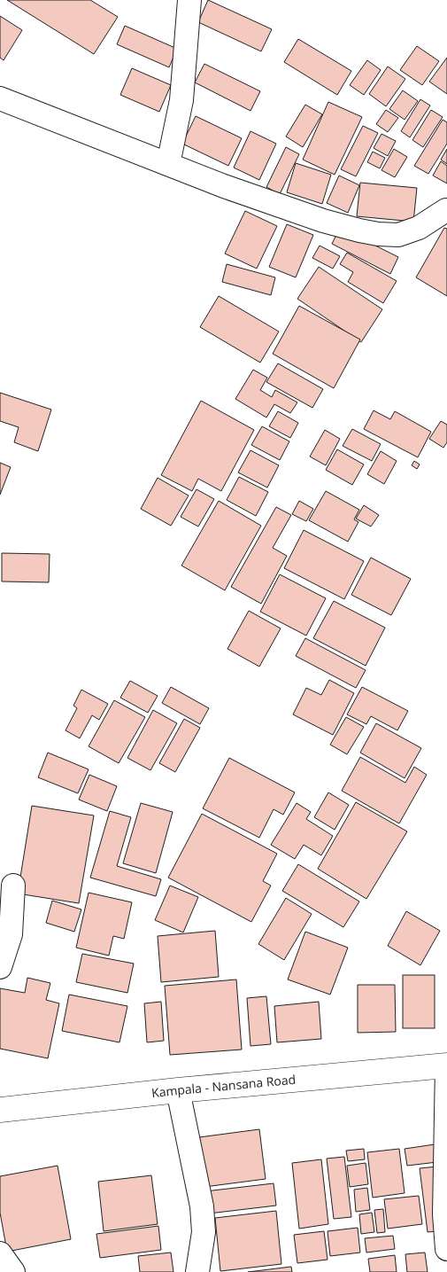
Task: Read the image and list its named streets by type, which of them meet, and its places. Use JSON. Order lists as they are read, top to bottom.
{
  "streets": {
    "main road": ["Kampala - Nansana Road"]
  }
}
